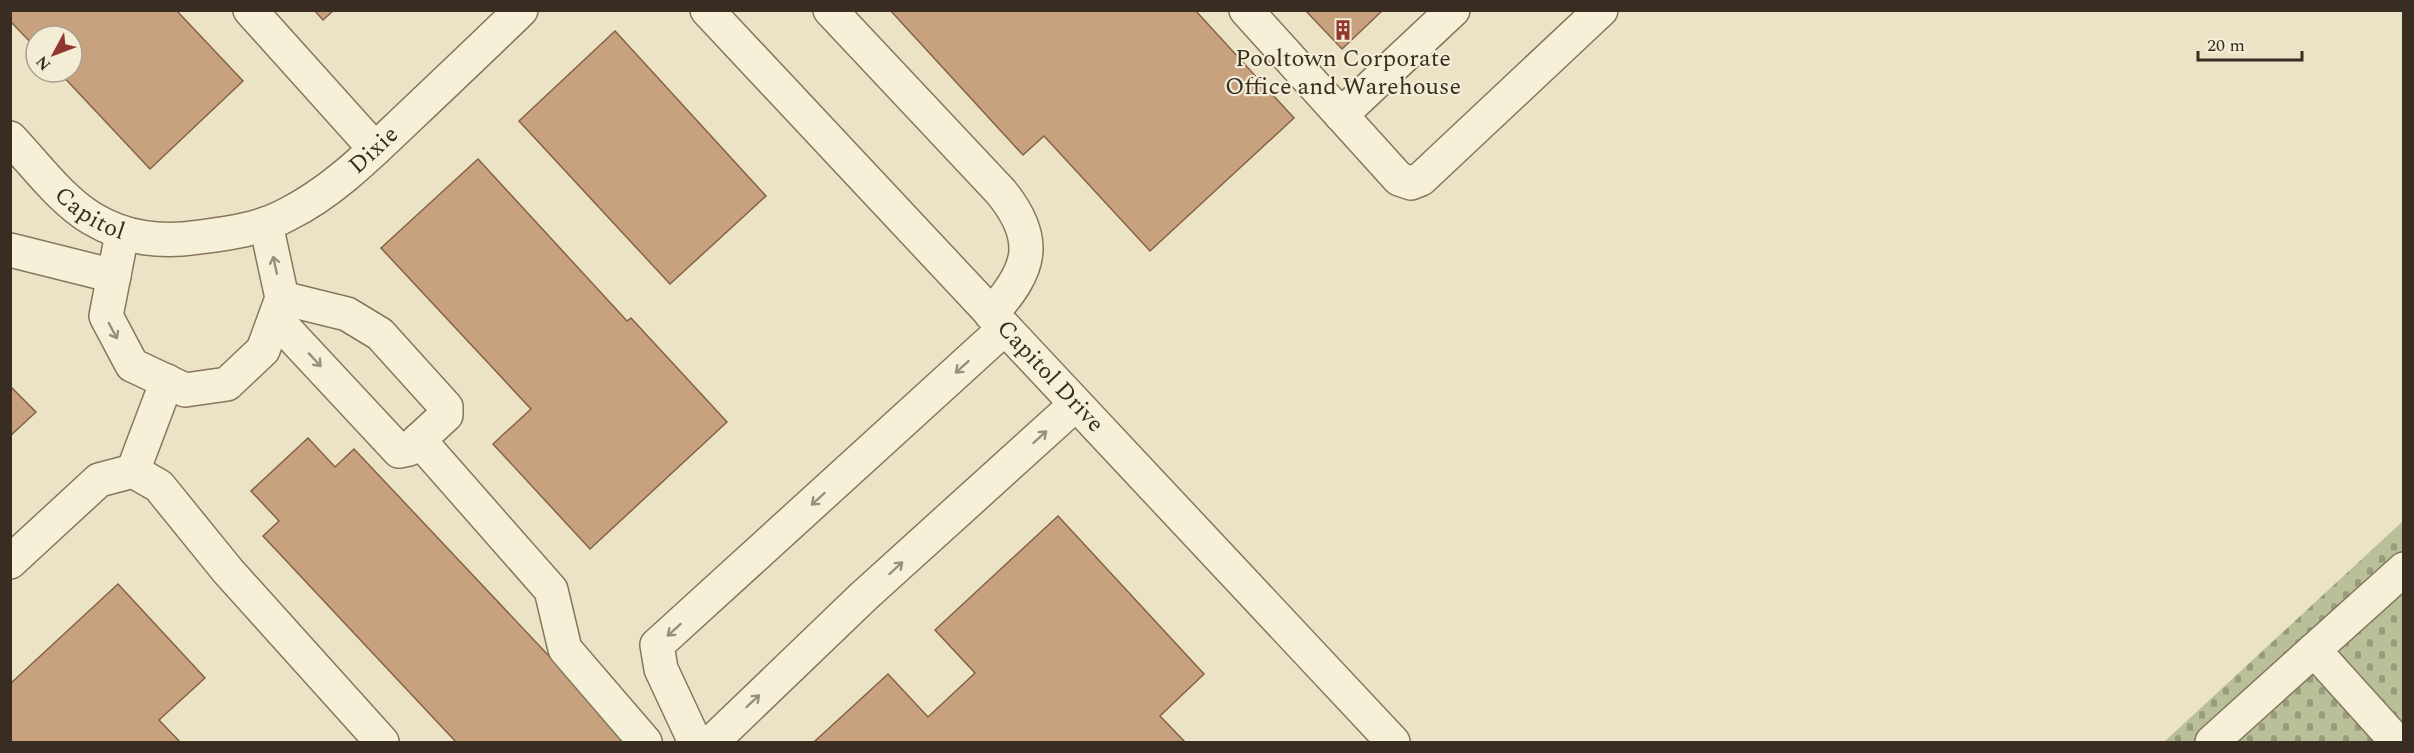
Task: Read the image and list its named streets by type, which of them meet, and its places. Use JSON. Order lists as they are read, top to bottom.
{
  "streets": {
    "street": ["Dixie", "Capitol", "Capitol Drive"]
  },
  "crossings": [
    ["Dixie", "Capitol"]
  ],
  "places": {
    "building": ["Pooltown Corporate Office and Warehouse"]
  },
  "scale_bar": "20 m",
  "north": "bottom left"
}
